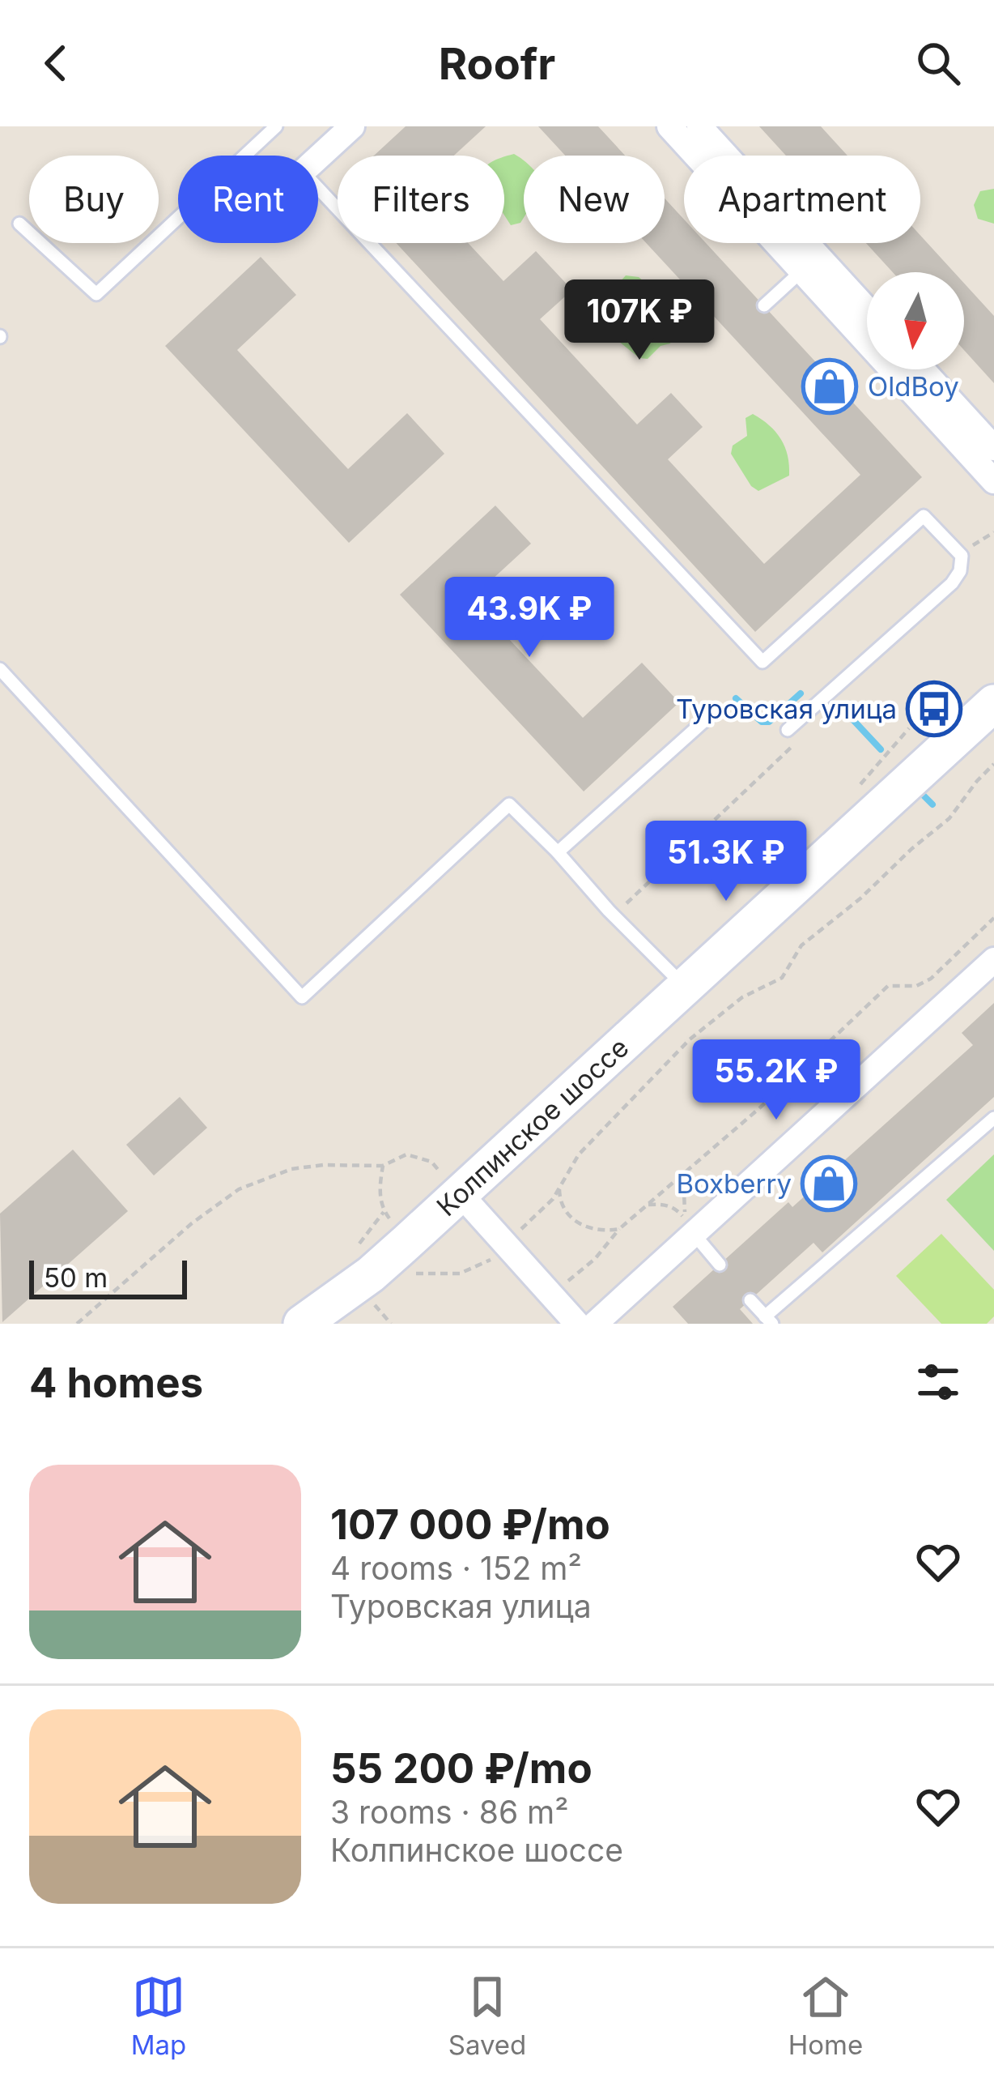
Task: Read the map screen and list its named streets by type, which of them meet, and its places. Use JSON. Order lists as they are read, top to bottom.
{
  "streets": {
    "main road": ["Колпинское шоссе"]
  },
  "places": {
    "shop": ["OldBoy", "Boxberry"],
    "bus stop": ["Туровская улица"]
  },
  "scale_bar": "50 m",
  "north": "bottom",
  "page": {
    "header": "Roofr",
    "chip": [
      "Buy",
      "Rent",
      "Filters",
      "New",
      "Apartment"
    ],
    "price": [
      "107K ₽",
      "43.9K ₽",
      "51.3K ₽",
      "55.2K ₽"
    ],
    "scale": "50 m",
    "heading": "4 homes",
    "list": [
      {
        "name": "107 000 ₽/mo",
        "note": "4 rooms · 152 m² · Туровская улица"
      },
      {
        "name": "55 200 ₽/mo",
        "note": "3 rooms · 86 m² · Колпинское шоссе"
      }
    ],
    "tabs": ["Map", "Saved", "Home"]
  }
}
